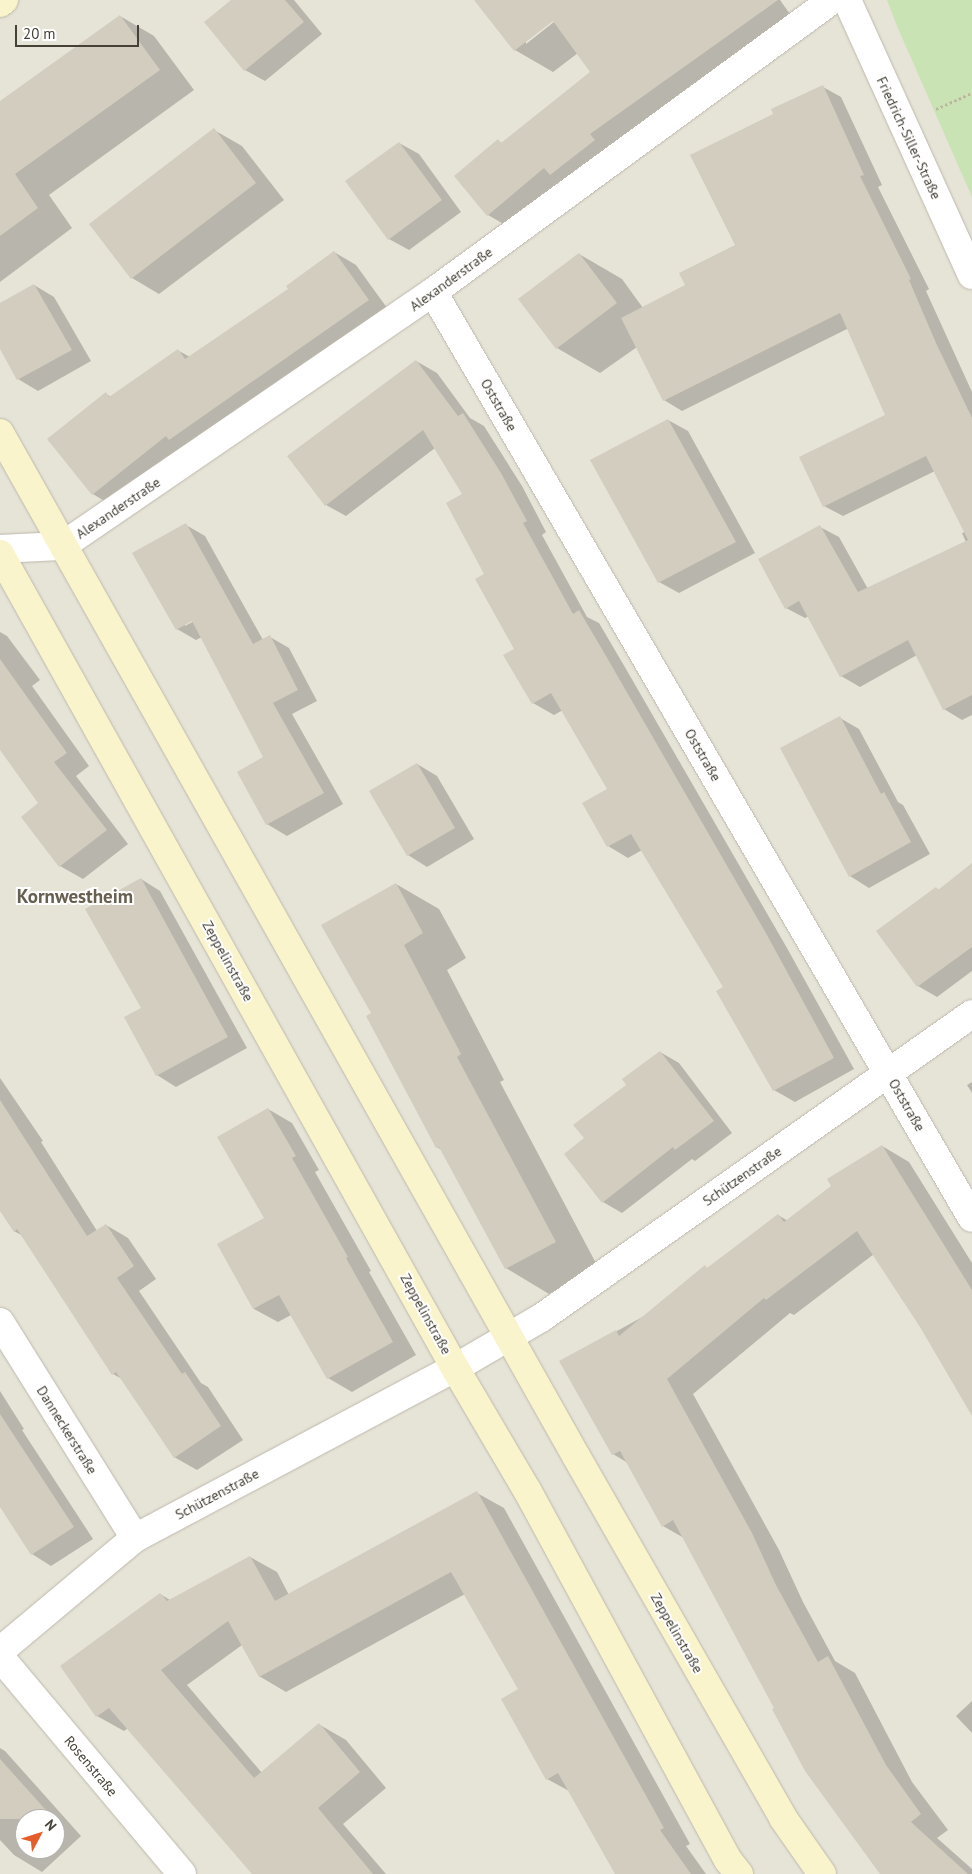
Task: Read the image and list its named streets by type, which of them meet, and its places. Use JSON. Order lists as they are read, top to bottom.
{
  "streets": {
    "street": [
      "Friedrich-Siller-Straße",
      "Alexanderstraße",
      "Oststraße",
      "Zeppelinstraße",
      "Schützenstraße",
      "Danneckerstraße",
      "Rosenstraße"
    ]
  },
  "crossings": [
    ["Alexanderstraße", "Oststraße"],
    ["Alexanderstraße", "Zeppelinstraße"],
    ["Oststraße", "Schützenstraße"],
    ["Zeppelinstraße", "Schützenstraße"],
    ["Schützenstraße", "Danneckerstraße"]
  ],
  "districts": ["Kornwestheim"],
  "scale_bar": "20 m",
  "north": "top right"
}
